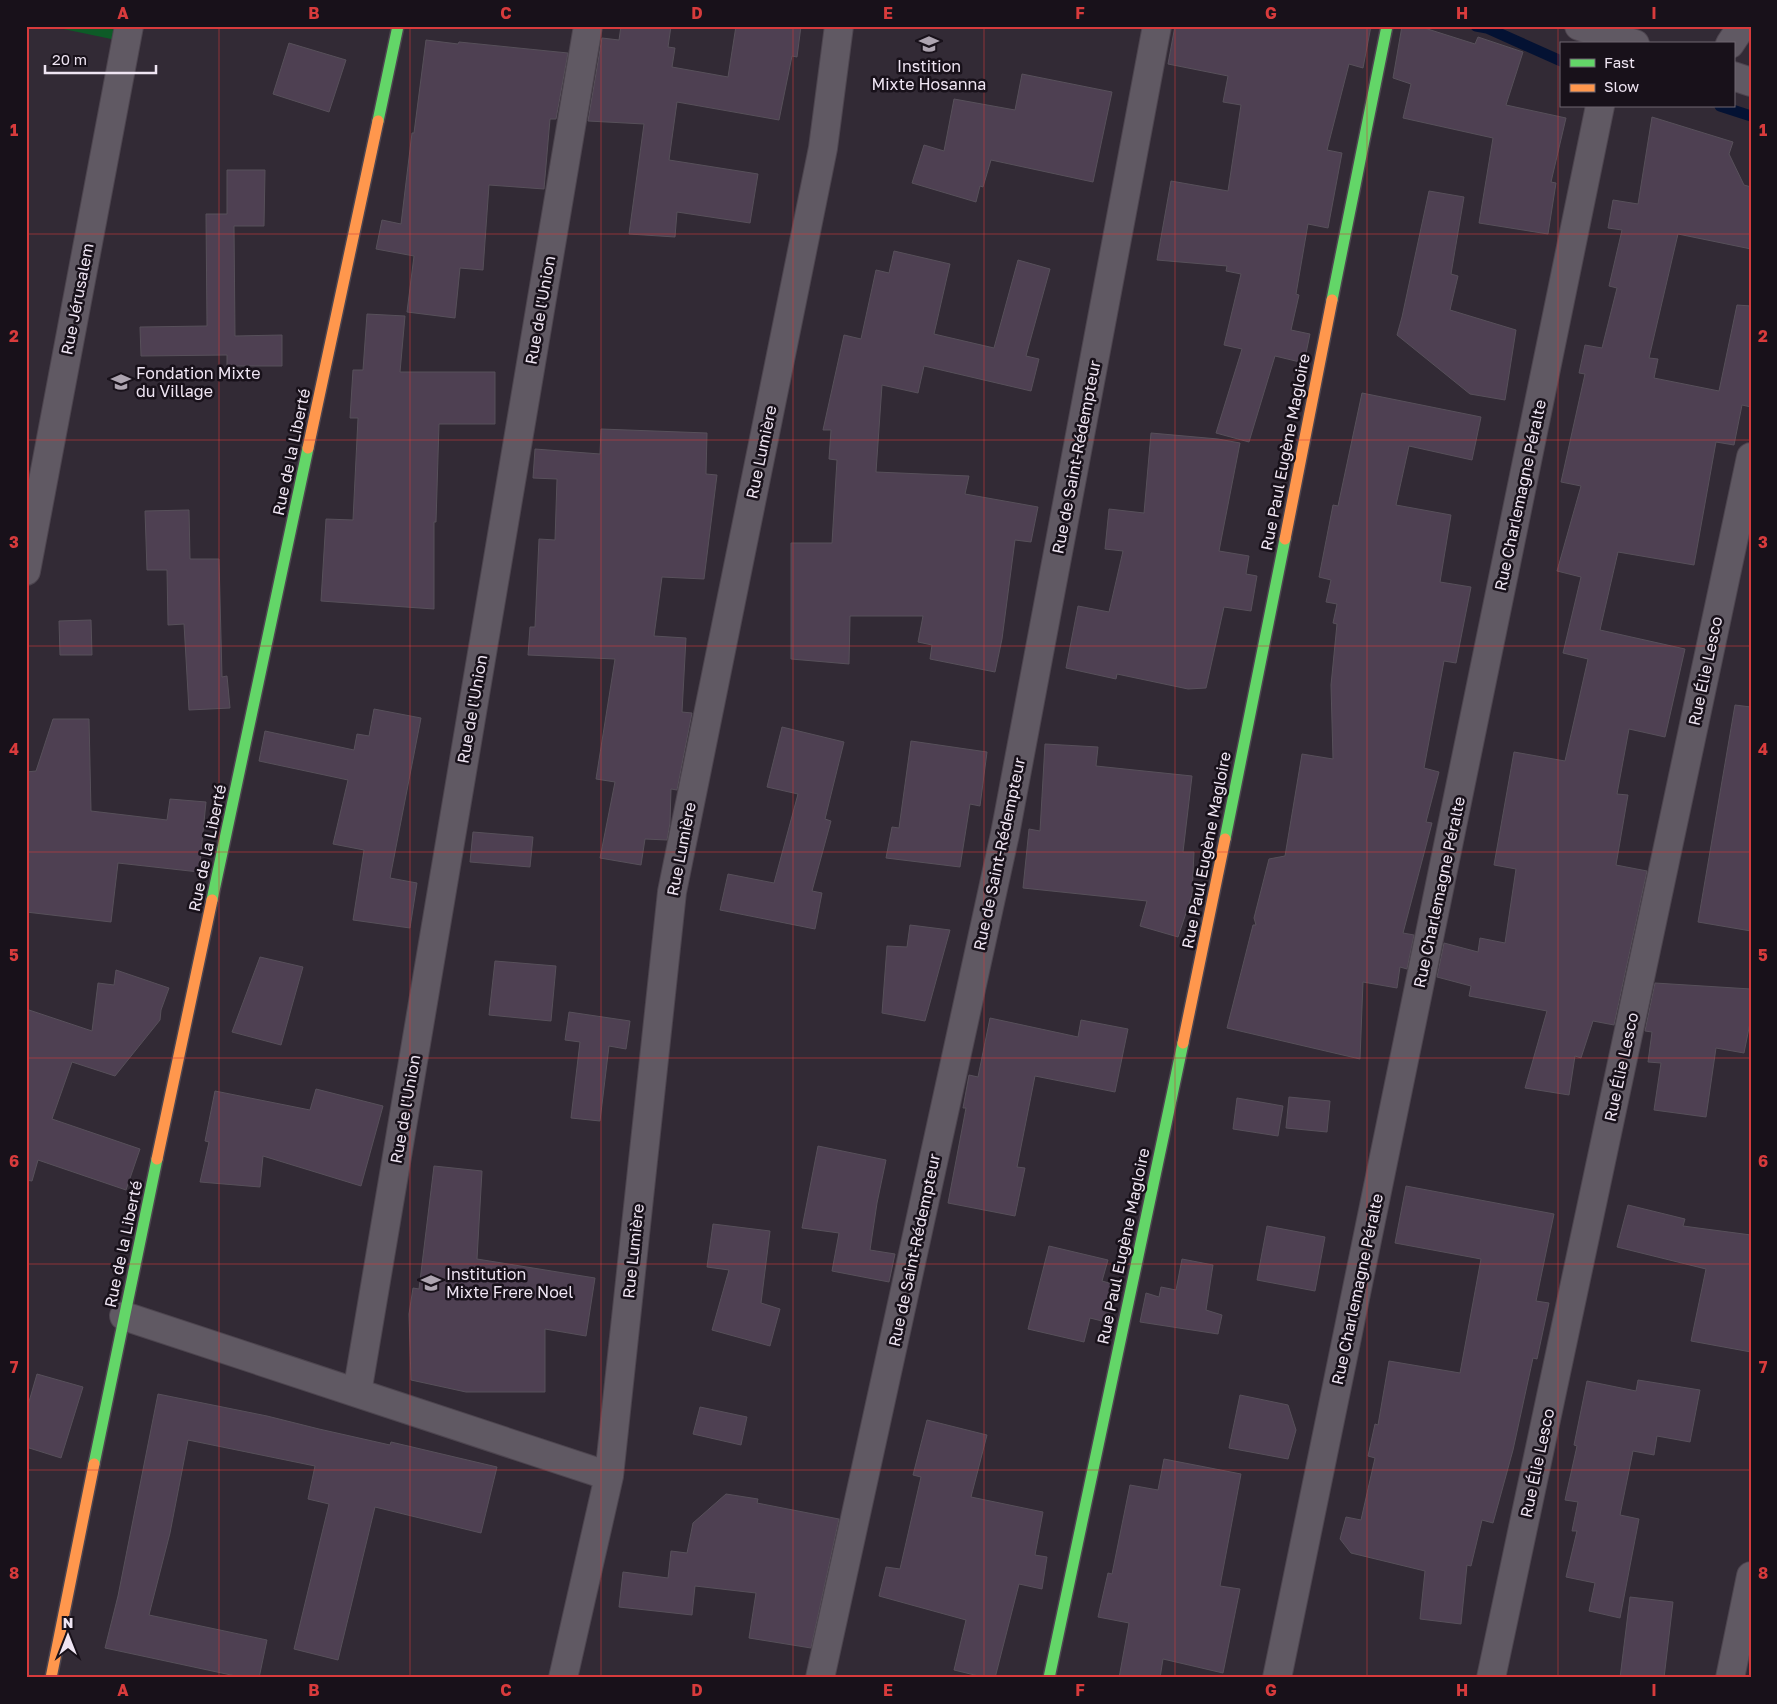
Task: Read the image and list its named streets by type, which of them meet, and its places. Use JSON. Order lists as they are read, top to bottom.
{
  "streets": {
    "street": [
      "Rue Jérusalem",
      "Rue de l'Union",
      "Rue de la Liberté",
      "Rue Lumière",
      "Rue Paul Eugène Magloire",
      "Rue de Saint-Rédempteur",
      "Rue Charlemagne Péralte",
      "Rue Élie Lesco"
    ]
  },
  "places": {
    "school or university": ["Instition Mixte Hosanna", "Fondation Mixte du Village", "Institution Mixte Frere Noel"]
  },
  "legend": ["Fast", "Slow"],
  "scale_bar": "20 m",
  "north": "top",
  "grid": {
    "columns": [
      "A",
      "B",
      "C",
      "D",
      "E",
      "F",
      "G",
      "H",
      "I"
    ],
    "rows": [
      "1",
      "2",
      "3",
      "4",
      "5",
      "6",
      "7",
      "8"
    ]
  }
}
